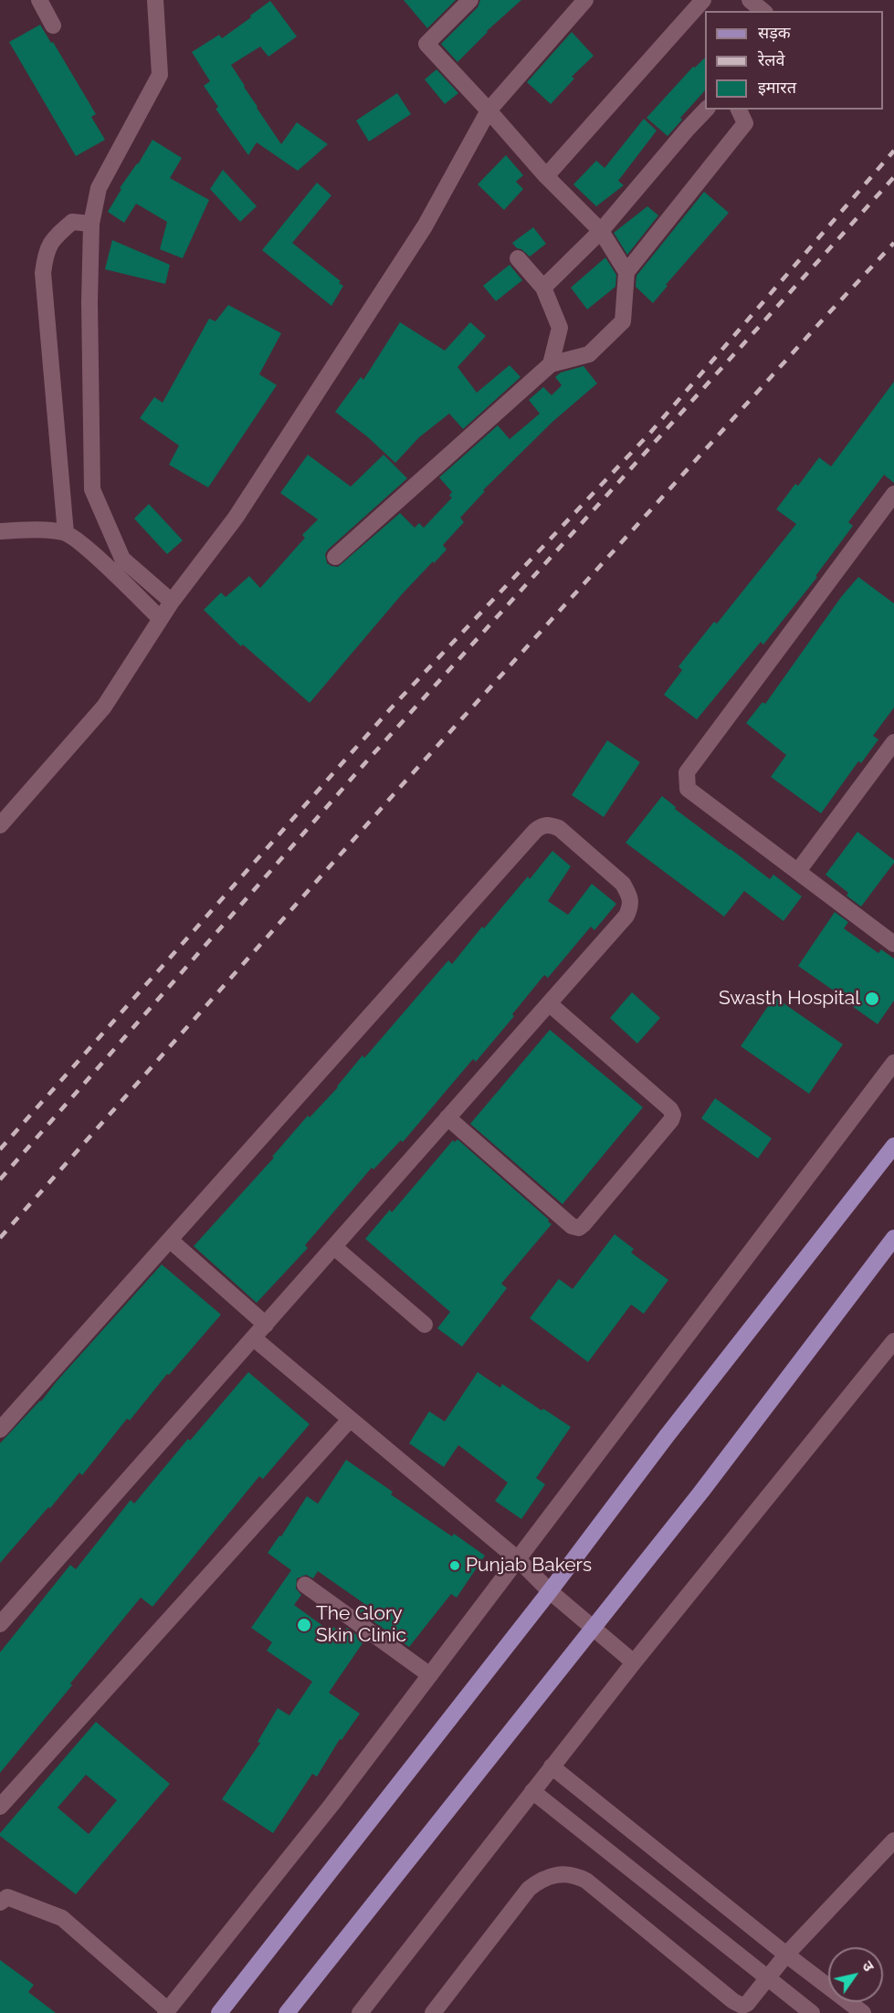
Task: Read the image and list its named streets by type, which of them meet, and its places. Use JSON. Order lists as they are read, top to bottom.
{
  "places": ["Swasth Hospital", "Punjab Bakers", "The Glory Skin Clinic"],
  "legend": ["सड़क", "रेलवे", "इमारत"],
  "north": "top right"
}
